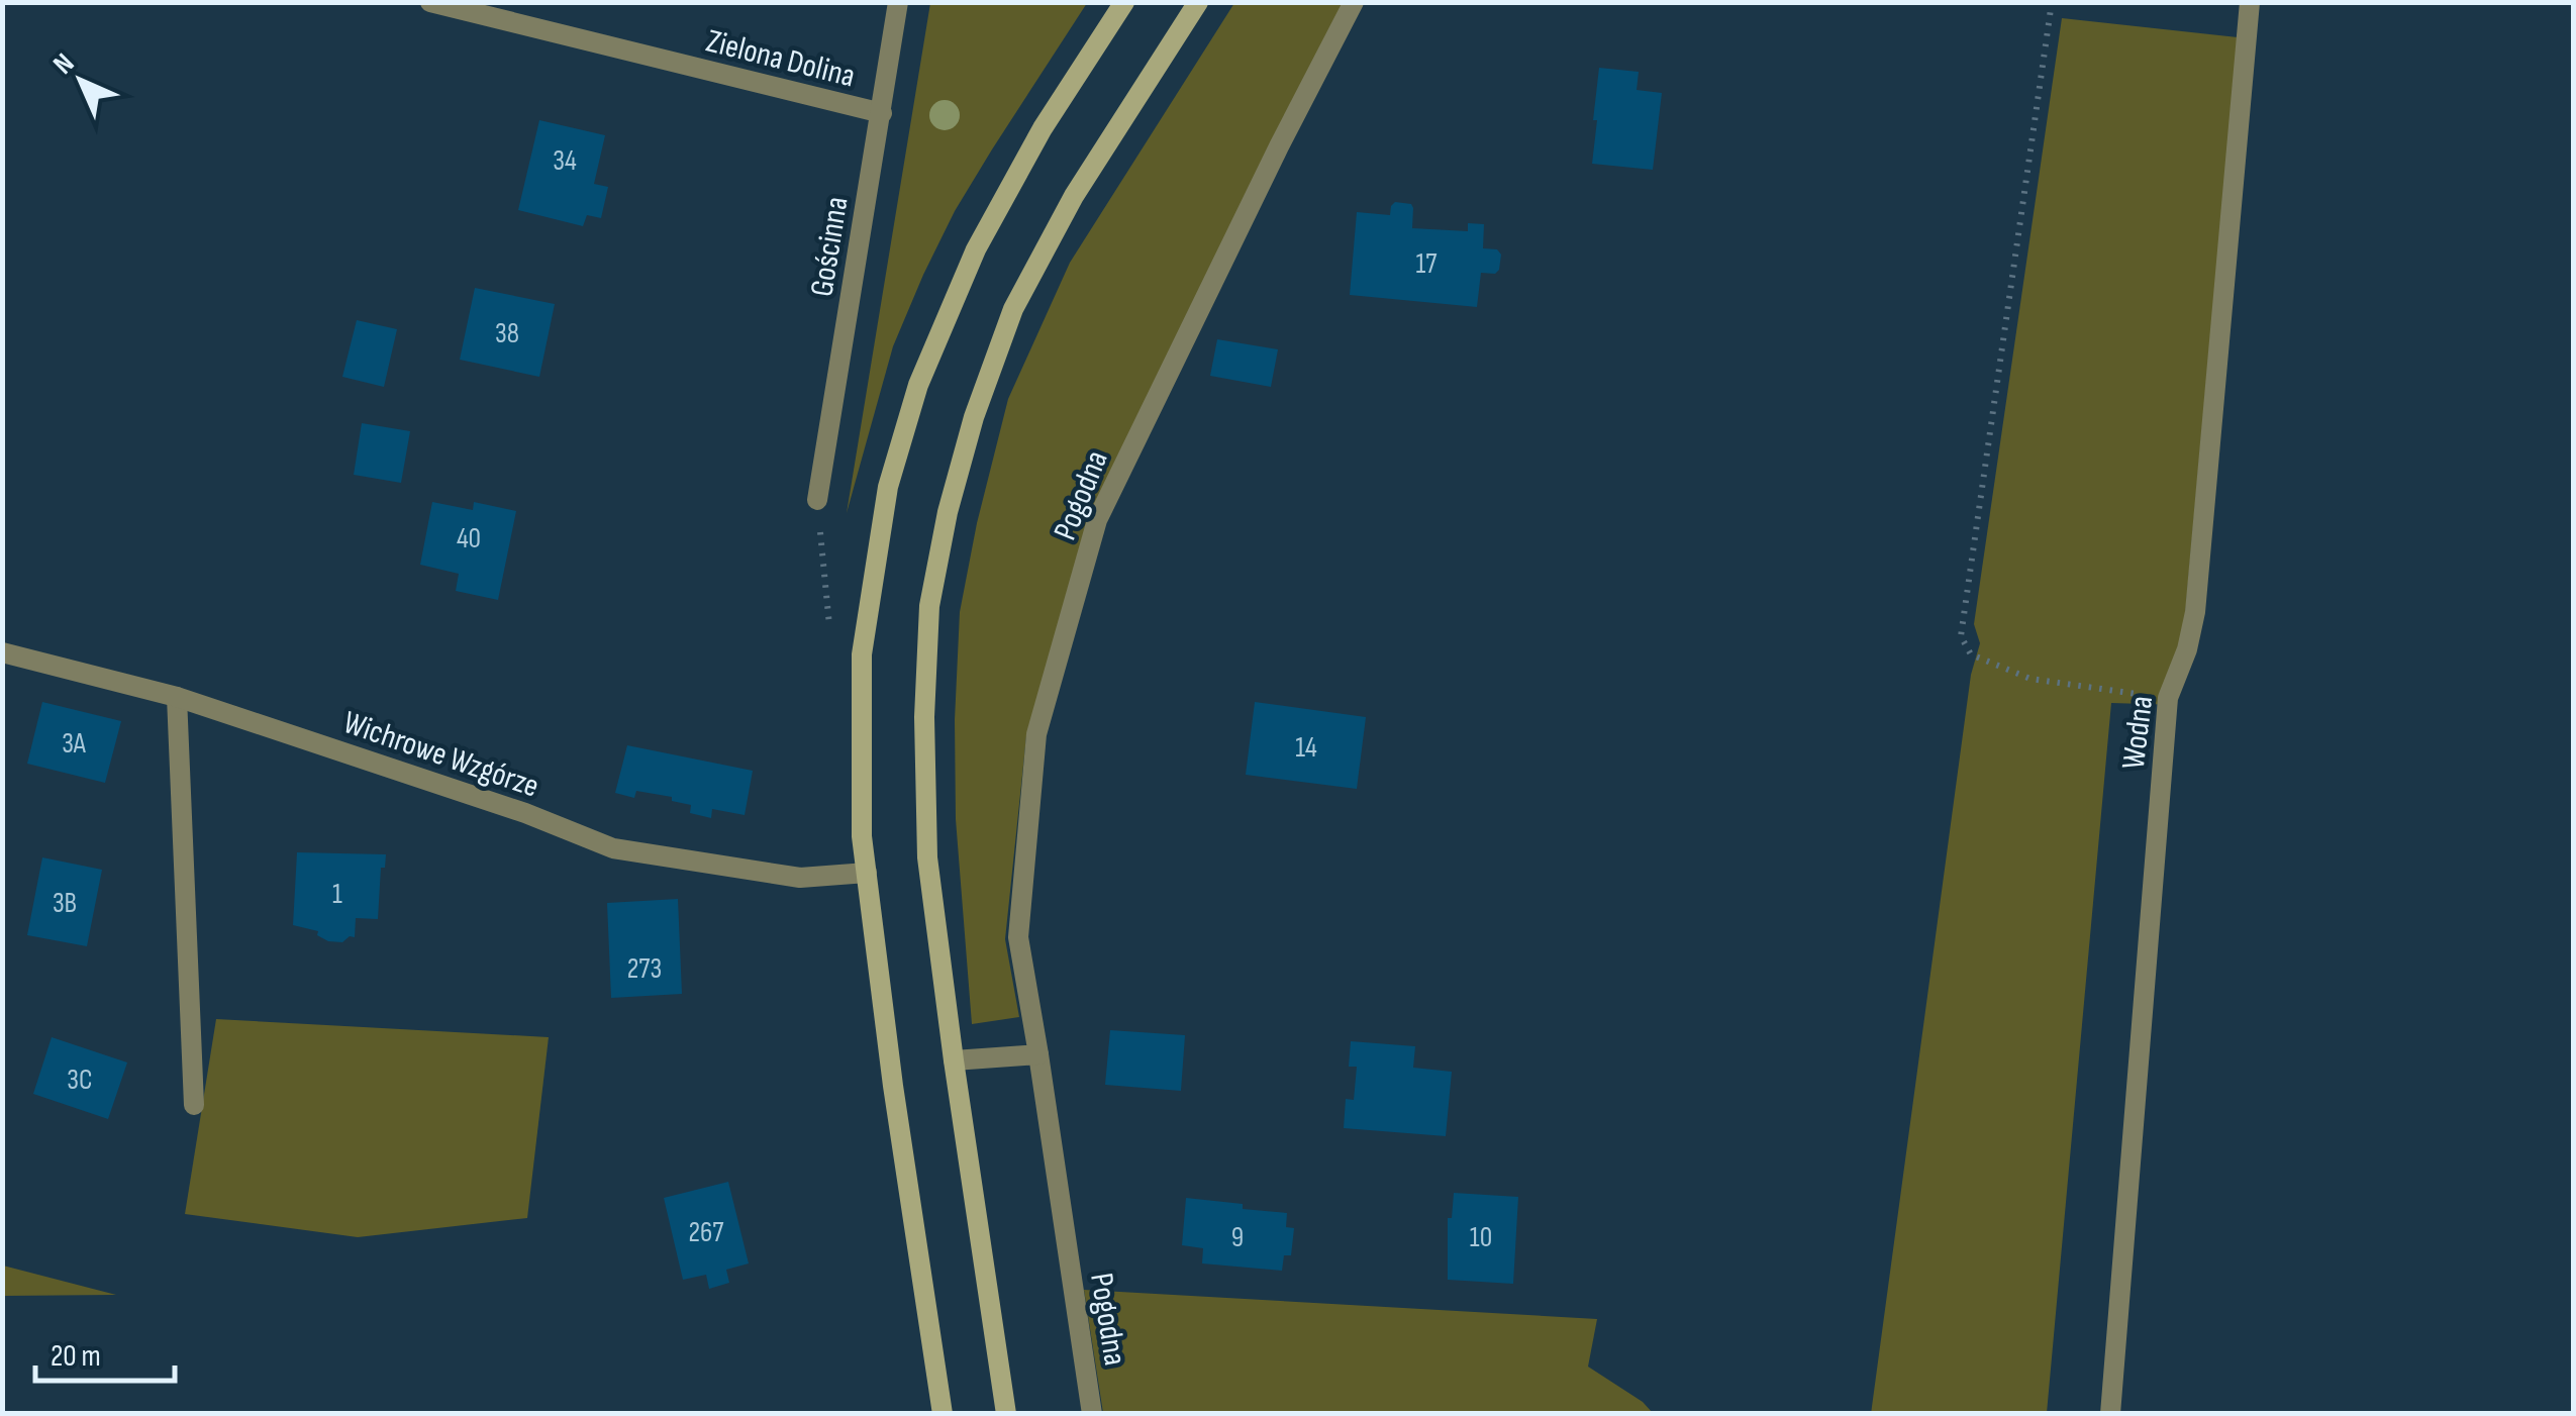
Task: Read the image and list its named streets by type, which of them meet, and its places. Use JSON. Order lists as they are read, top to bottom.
{
  "streets": {
    "street": [
      "Zielona Dolina",
      "Gościnna",
      "Pogodna",
      "Wodna",
      "Wichrowe Wzgórze"
    ]
  },
  "crossings": [
    ["Zielona Dolina", "Gościnna"]
  ],
  "house_numbers": [
    "34",
    "17",
    "38",
    "40",
    "3A",
    "14",
    "1",
    "3B",
    "273",
    "3C",
    "267",
    "9",
    "10"
  ],
  "scale_bar": "20 m",
  "north": "top left"
}
